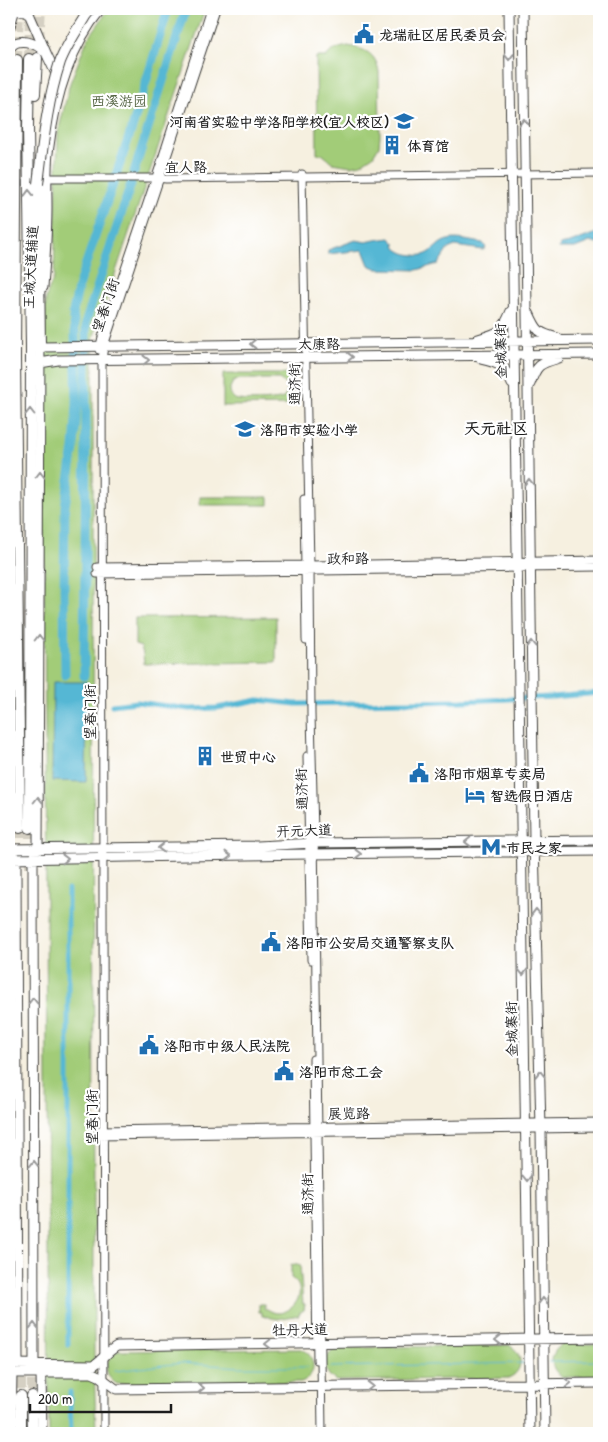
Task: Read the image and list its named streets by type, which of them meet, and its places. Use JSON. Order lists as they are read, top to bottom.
{
  "streets": {
    "main road": [
      "王城大道辅道",
      "太康路",
      "金城寨街",
      "开元大道",
      "牡丹大道"
    ],
    "street": [
      "宜人路",
      "望春门街",
      "通济街",
      "政和路",
      "展览路"
    ]
  },
  "crossings": [
    ["宜人路", "王城大道辅道"],
    ["宜人路", "望春门街"],
    ["宜人路", "金城寨街"],
    ["宜人路", "通济街"],
    ["王城大道辅道", "太康路"],
    ["王城大道辅道", "开元大道"],
    ["王城大道辅道", "牡丹大道"],
    ["望春门街", "太康路"],
    ["望春门街", "政和路"],
    ["望春门街", "开元大道"],
    ["望春门街", "展览路"],
    ["望春门街", "牡丹大道"],
    ["太康路", "金城寨街"],
    ["太康路", "通济街"],
    ["金城寨街", "政和路"],
    ["金城寨街", "开元大道"],
    ["金城寨街", "展览路"],
    ["金城寨街", "牡丹大道"],
    ["通济街", "政和路"],
    ["通济街", "开元大道"],
    ["通济街", "展览路"],
    ["通济街", "牡丹大道"]
  ],
  "districts": ["天元社区"],
  "parks": ["西溪游园"],
  "places": {
    "public building": [
      "龙瑞社区居民委员会",
      "洛阳市烟草专卖局",
      "洛阳市公安局交通警察支队",
      "洛阳市中级人民法院",
      "洛阳市总工会"
    ],
    "school or university": ["河南省实验中学洛阳学校(宜人校区)", "洛阳市实验小学"],
    "building": ["体育馆", "世贸中心"],
    "hotel": ["智选假日酒店"],
    "metro station": ["市民之家"]
  },
  "scale_bar": "200 m"
}
